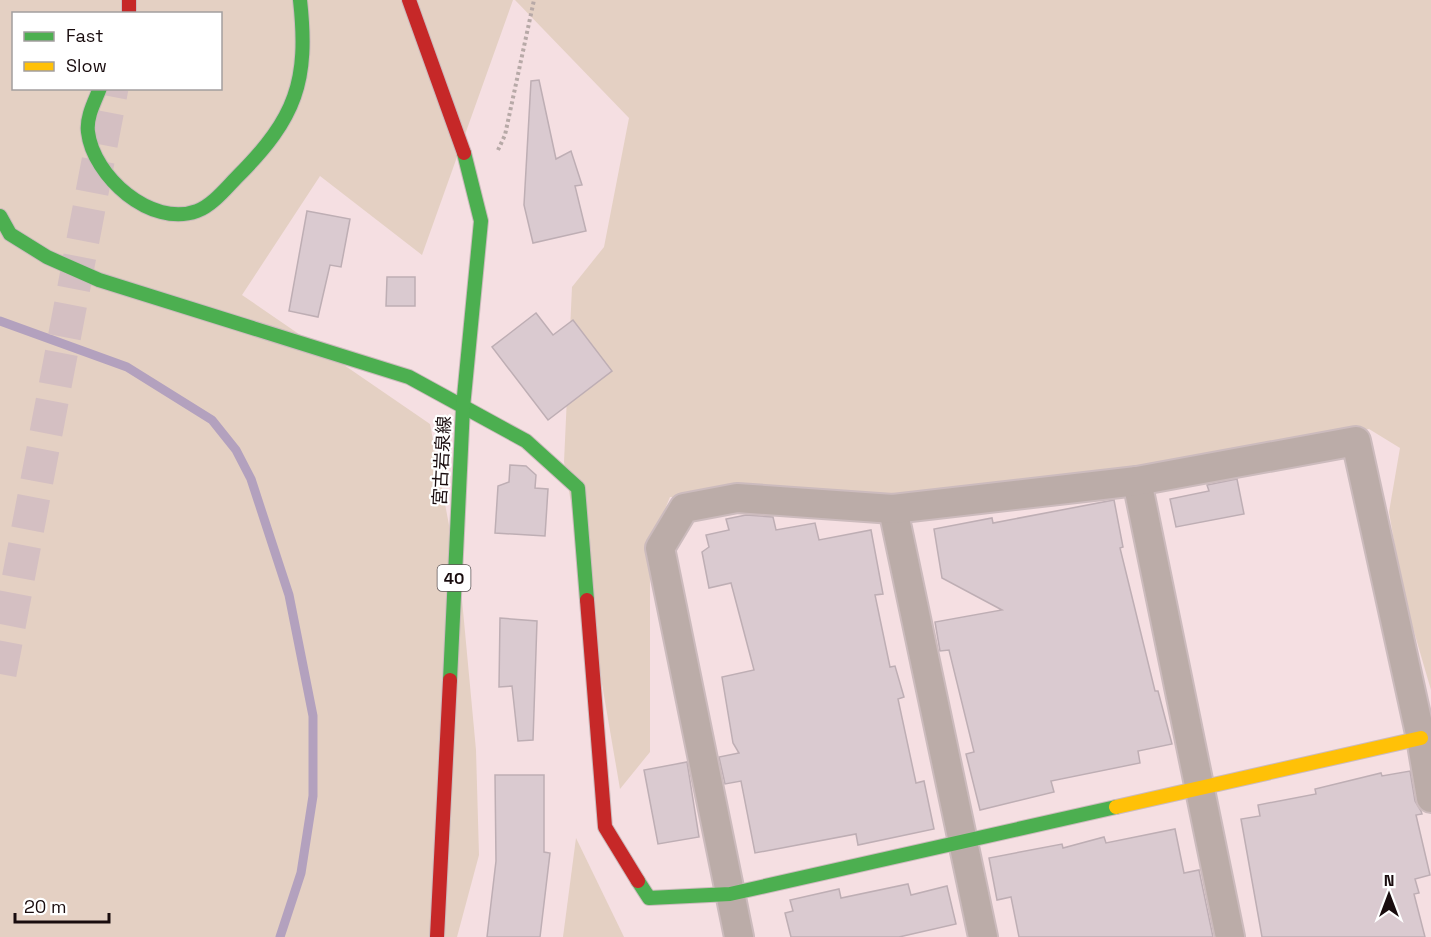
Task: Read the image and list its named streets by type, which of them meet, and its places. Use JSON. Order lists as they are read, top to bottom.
{
  "streets": {
    "street": ["宮古岩泉線", "40"]
  },
  "legend": ["Fast", "Slow"],
  "scale_bar": "20 m",
  "north": "top"
}
